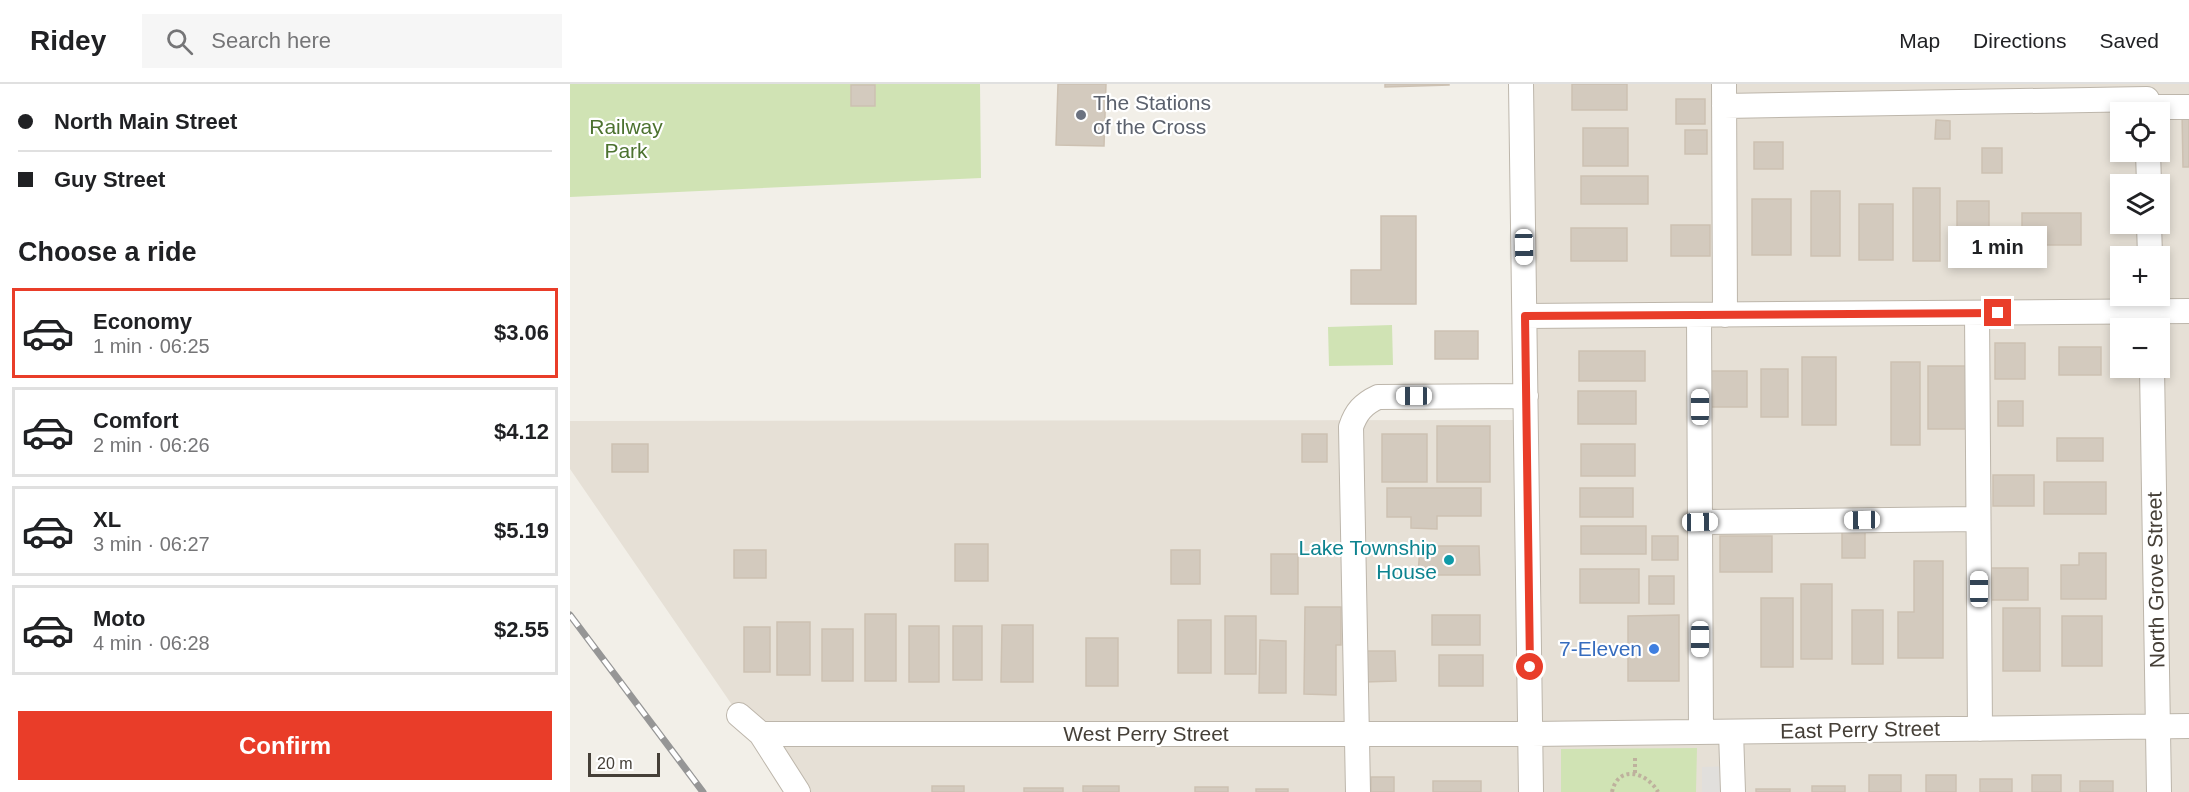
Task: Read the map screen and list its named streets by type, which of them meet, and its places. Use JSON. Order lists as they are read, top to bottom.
{
  "streets": {
    "street": ["North Grove Street", "East Perry Street", "West Perry Street"]
  },
  "crossings": [
    ["North Grove Street", "East Perry Street"],
    ["East Perry Street", "West Perry Street"]
  ],
  "parks": ["Railway Park"],
  "places": ["The Stations of the Cross", "Lake Township House", "7-Eleven"],
  "scale_bar": "20 m",
  "page": {
    "header": "Ridey",
    "search": "Search here",
    "nav": ["Map", "Directions", "Saved"],
    "banner": ["North Main Street", "Guy Street"],
    "map_buttons": ["+", "−"],
    "heading": "Choose a ride",
    "bubble": "1 min",
    "list": [
      {
        "name": "Economy",
        "note": "1 min · 06:25",
        "value": "$3.06"
      },
      {
        "name": "Comfort",
        "note": "2 min · 06:26",
        "value": "$4.12"
      },
      {
        "name": "XL",
        "note": "3 min · 06:27",
        "value": "$5.19"
      },
      {
        "name": "Moto",
        "note": "4 min · 06:28",
        "value": "$2.55"
      }
    ],
    "buttons": "Confirm",
    "scale": "20 m"
  }
}
